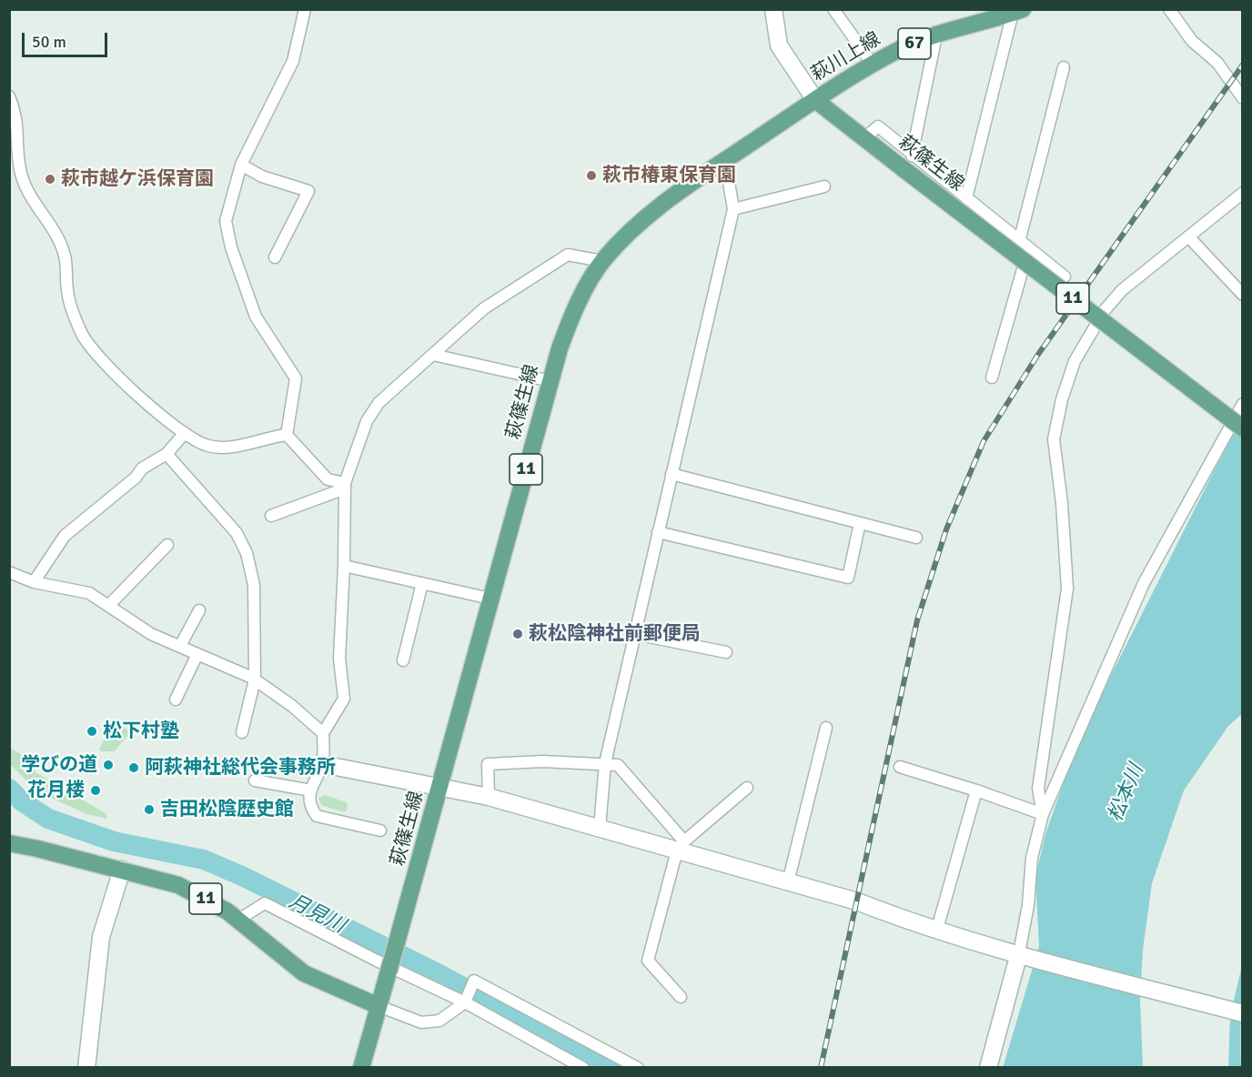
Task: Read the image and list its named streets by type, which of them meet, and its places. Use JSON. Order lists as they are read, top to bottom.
{
  "streets": {
    "main road": [
      "67",
      "萩川上線",
      "萩篠生線",
      "11"
    ]
  },
  "crossings": [
    ["萩川上線", "萩篠生線"],
    ["萩篠生線", "11"]
  ],
  "water": ["松本川", "月見川"],
  "places": [
    "萩市椿東保育園",
    "萩市越ケ浜保育園",
    "萩松陰神社前郵便局",
    "松下村塾",
    "学びの道",
    "阿萩神社総代会事務所",
    "花月楼",
    "吉田松陰歴史館"
  ],
  "scale_bar": "50 m"
}
